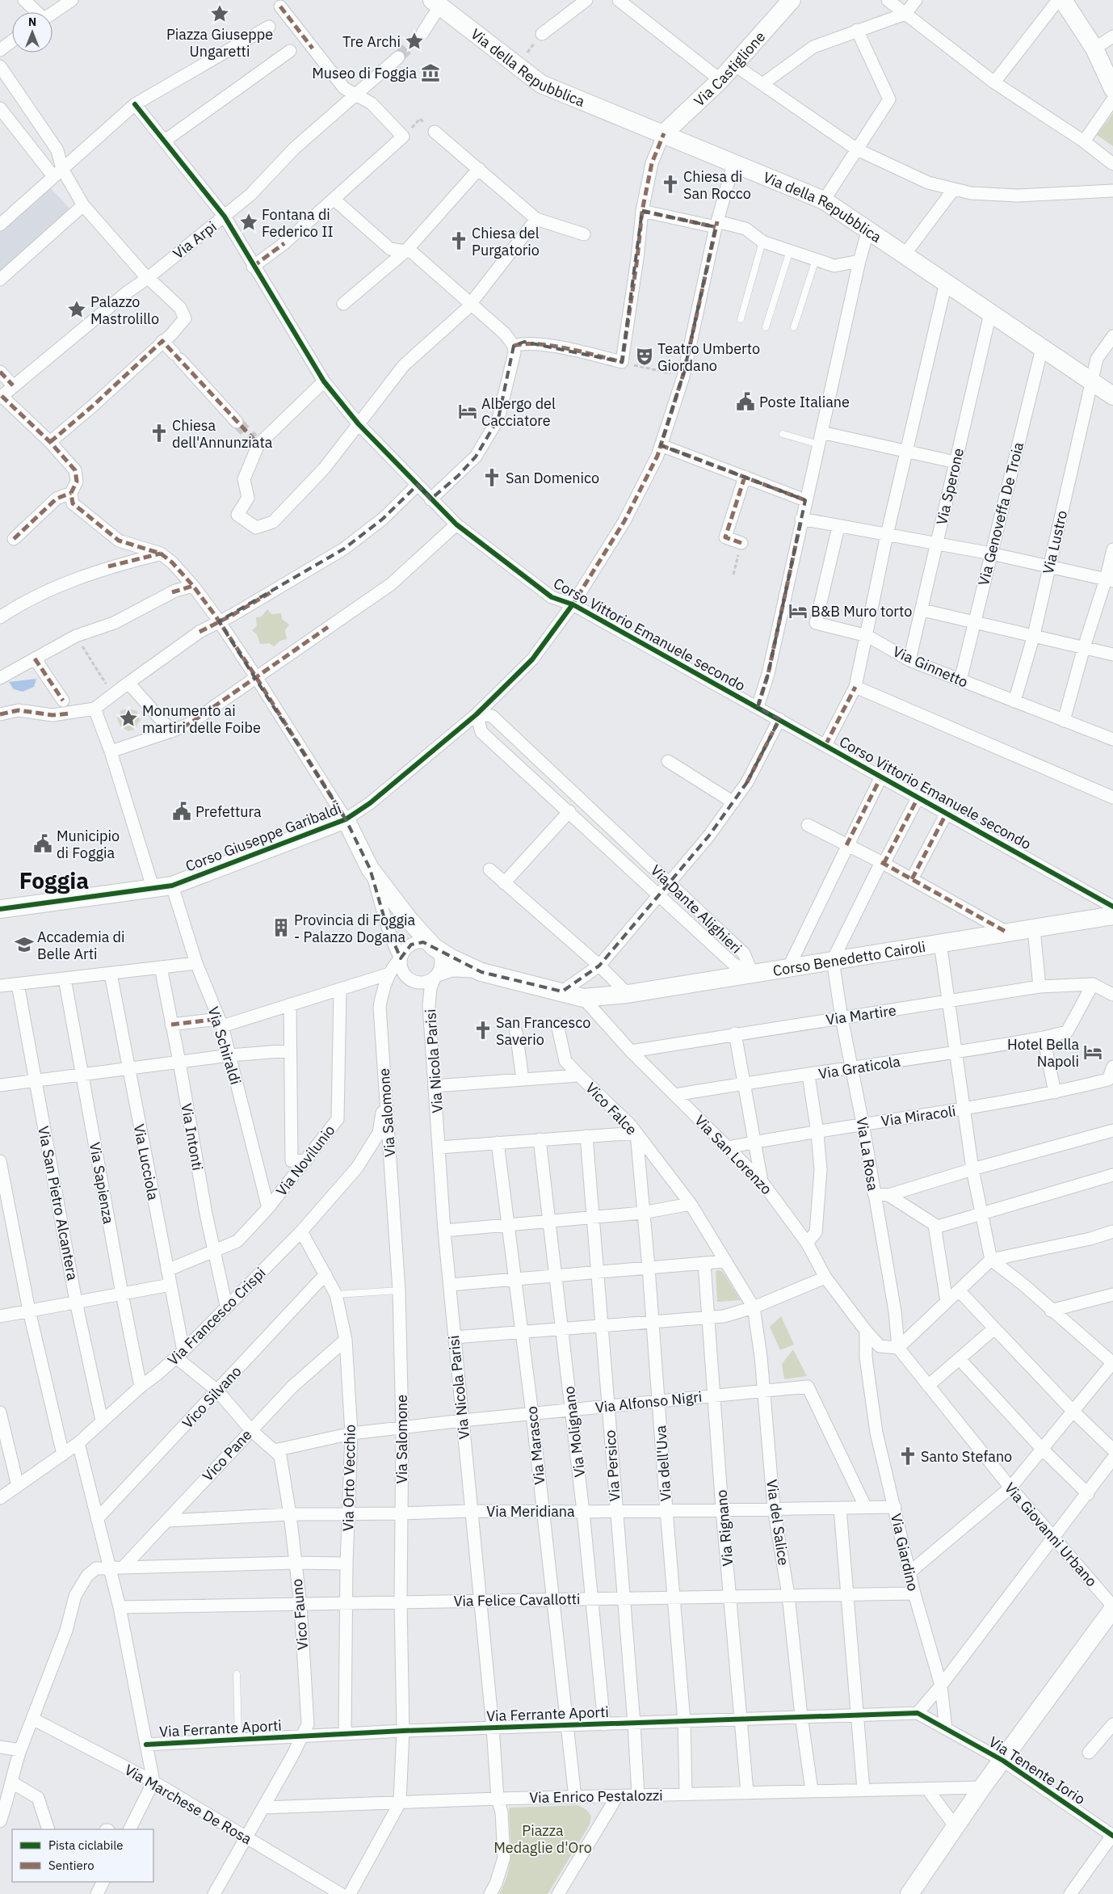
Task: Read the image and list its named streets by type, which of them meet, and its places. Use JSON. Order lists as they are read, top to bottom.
{
  "streets": {
    "street": [
      "Via della Repubblica",
      "Via Castiglione",
      "Via Arpi",
      "Via Sperone",
      "Via Genoveffa De Troia",
      "Via Lustro",
      "Corso Vittorio Emanuele secondo",
      "Via Ginnetto",
      "Corso Giuseppe Garibaldi",
      "Via Dante Alighieri",
      "Corso Benedetto Cairoli",
      "Via Martire",
      "Via Schiraldi",
      "Via Nicola Parisi",
      "Via Graticola",
      "Vico Falce",
      "Via Salomone",
      "Via Miracoli",
      "Via Intonti",
      "Via La Rosa",
      "Via San Lorenzo",
      "Via Novilunio",
      "Via Lucciola",
      "Via Sapienza",
      "Via San Pietro Alcantera",
      "Via Francesco Crispi",
      "Vico Silvano",
      "Via Alfonso Nigri",
      "Via Molignano",
      "Via Marasco",
      "Vico Pane",
      "Via dell'Uva",
      "Via Persico",
      "Via Orto Vecchio",
      "Via Meridiana",
      "Via del Salice",
      "Via Rignano",
      "Via Giovanni Urbano",
      "Via Giardino",
      "Via Felice Cavallotti",
      "Vico Fauno",
      "Via Ferrante Aporti",
      "Via Tenente Iorio",
      "Via Enrico Pestalozzi",
      "Via Marchese De Rosa"
    ]
  },
  "crossings": [
    ["Via della Repubblica", "Via Castiglione"],
    ["Via della Repubblica", "Via Sperone"],
    ["Via della Repubblica", "Via Genoveffa De Troia"],
    ["Via della Repubblica", "Via Lustro"],
    ["Via della Repubblica", "Corso Giuseppe Garibaldi"],
    ["Via Arpi", "Corso Vittorio Emanuele secondo"],
    ["Via Sperone", "Via Ginnetto"],
    ["Via Genoveffa De Troia", "Via Ginnetto"],
    ["Via Lustro", "Via Ginnetto"],
    ["Corso Vittorio Emanuele secondo", "Corso Giuseppe Garibaldi"],
    ["Corso Giuseppe Garibaldi", "Via Dante Alighieri"],
    ["Corso Giuseppe Garibaldi", "Via Schiraldi"],
    ["Via Dante Alighieri", "Corso Benedetto Cairoli"],
    ["Corso Benedetto Cairoli", "Via La Rosa"],
    ["Corso Benedetto Cairoli", "Via San Lorenzo"],
    ["Via Martire", "Via Graticola"],
    ["Via Martire", "Via La Rosa"],
    ["Via Martire", "Via San Lorenzo"],
    ["Via Schiraldi", "Via Novilunio"],
    ["Via Nicola Parisi", "Vico Falce"],
    ["Via Nicola Parisi", "Via Salomone"],
    ["Via Nicola Parisi", "Via Alfonso Nigri"],
    ["Via Nicola Parisi", "Via Meridiana"],
    ["Via Nicola Parisi", "Via Felice Cavallotti"],
    ["Via Nicola Parisi", "Via Ferrante Aporti"],
    ["Via Nicola Parisi", "Via Enrico Pestalozzi"],
    ["Via Graticola", "Via La Rosa"],
    ["Via Graticola", "Via San Lorenzo"],
    ["Vico Falce", "Via dell'Uva"],
    ["Vico Falce", "Via del Salice"],
    ["Via Salomone", "Via Francesco Crispi"],
    ["Via Salomone", "Via Alfonso Nigri"],
    ["Via Salomone", "Via Meridiana"],
    ["Via Salomone", "Via Felice Cavallotti"],
    ["Via Salomone", "Via Ferrante Aporti"],
    ["Via Salomone", "Via Enrico Pestalozzi"],
    ["Via Miracoli", "Via La Rosa"],
    ["Via Miracoli", "Via San Lorenzo"],
    ["Via Intonti", "Via Novilunio"],
    ["Via Intonti", "Via Francesco Crispi"],
    ["Via La Rosa", "Via San Lorenzo"],
    ["Via La Rosa", "Via Giovanni Urbano"],
    ["Via San Lorenzo", "Via Giovanni Urbano"],
    ["Via San Lorenzo", "Via Giardino"],
    ["Via Novilunio", "Via Lucciola"],
    ["Via Lucciola", "Via Francesco Crispi"],
    ["Via Lucciola", "Vico Fauno"],
    ["Via Sapienza", "Via Francesco Crispi"],
    ["Via San Pietro Alcantera", "Via Francesco Crispi"],
    ["Via Francesco Crispi", "Via Orto Vecchio"],
    ["Via Francesco Crispi", "Vico Fauno"],
    ["Vico Silvano", "Via Orto Vecchio"],
    ["Vico Silvano", "Vico Fauno"],
    ["Via Alfonso Nigri", "Via Molignano"],
    ["Via Alfonso Nigri", "Via Marasco"],
    ["Via Alfonso Nigri", "Via dell'Uva"],
    ["Via Alfonso Nigri", "Via Persico"],
    ["Via Alfonso Nigri", "Via Orto Vecchio"],
    ["Via Alfonso Nigri", "Via Meridiana"],
    ["Via Alfonso Nigri", "Via del Salice"],
    ["Via Alfonso Nigri", "Via Rignano"],
    ["Via Alfonso Nigri", "Vico Fauno"],
    ["Via Molignano", "Via Meridiana"],
    ["Via Molignano", "Via Felice Cavallotti"],
    ["Via Molignano", "Via Ferrante Aporti"],
    ["Via Marasco", "Via Meridiana"],
    ["Via Marasco", "Via Felice Cavallotti"],
    ["Via Marasco", "Via Ferrante Aporti"],
    ["Via Marasco", "Via Enrico Pestalozzi"],
    ["Vico Pane", "Via Orto Vecchio"],
    ["Vico Pane", "Via Meridiana"],
    ["Vico Pane", "Vico Fauno"],
    ["Via dell'Uva", "Via Meridiana"],
    ["Via dell'Uva", "Via Felice Cavallotti"],
    ["Via dell'Uva", "Via Ferrante Aporti"],
    ["Via dell'Uva", "Via Enrico Pestalozzi"],
    ["Via Persico", "Via Meridiana"],
    ["Via Persico", "Via Felice Cavallotti"],
    ["Via Persico", "Via Ferrante Aporti"],
    ["Via Persico", "Via Enrico Pestalozzi"],
    ["Via Orto Vecchio", "Via Meridiana"],
    ["Via Orto Vecchio", "Via Felice Cavallotti"],
    ["Via Orto Vecchio", "Via Ferrante Aporti"],
    ["Via Meridiana", "Via del Salice"],
    ["Via Meridiana", "Via Rignano"],
    ["Via Meridiana", "Via Giardino"],
    ["Via Meridiana", "Vico Fauno"],
    ["Via del Salice", "Via Felice Cavallotti"],
    ["Via del Salice", "Via Ferrante Aporti"],
    ["Via del Salice", "Via Enrico Pestalozzi"],
    ["Via Rignano", "Via Felice Cavallotti"],
    ["Via Rignano", "Via Ferrante Aporti"],
    ["Via Rignano", "Via Enrico Pestalozzi"],
    ["Via Giardino", "Via Felice Cavallotti"],
    ["Via Giardino", "Via Tenente Iorio"],
    ["Via Felice Cavallotti", "Vico Fauno"],
    ["Vico Fauno", "Via Ferrante Aporti"],
    ["Vico Fauno", "Via Enrico Pestalozzi"],
    ["Vico Fauno", "Via Marchese De Rosa"]
  ],
  "districts": ["Foggia"],
  "parks": ["Piazza Medaglie d'Oro"],
  "places": {
    "place": [
      "Piazza Giuseppe Ungaretti",
      "Tre Archi",
      "Fontana di Federico II",
      "Palazzo Mastrolillo",
      "Monumento ai martiri delle Foibe"
    ],
    "museum": ["Museo di Foggia"],
    "church": [
      "Chiesa di San Rocco",
      "Chiesa del Purgatorio",
      "Chiesa dell'Annunziata",
      "San Domenico",
      "San Francesco Saverio",
      "Santo Stefano"
    ],
    "theatre": ["Teatro Umberto Giordano"],
    "public building": ["Poste Italiane", "Prefettura", "Municipio di Foggia"],
    "hotel": ["Albergo del Cacciatore", "B&B Muro torto", "Hotel Bella Napoli"],
    "building": ["Provincia di Foggia - Palazzo Dogana"],
    "school or university": ["Accademia di Belle Arti"]
  },
  "legend": ["Pista ciclabile", "Sentiero"],
  "north": "top"
}
